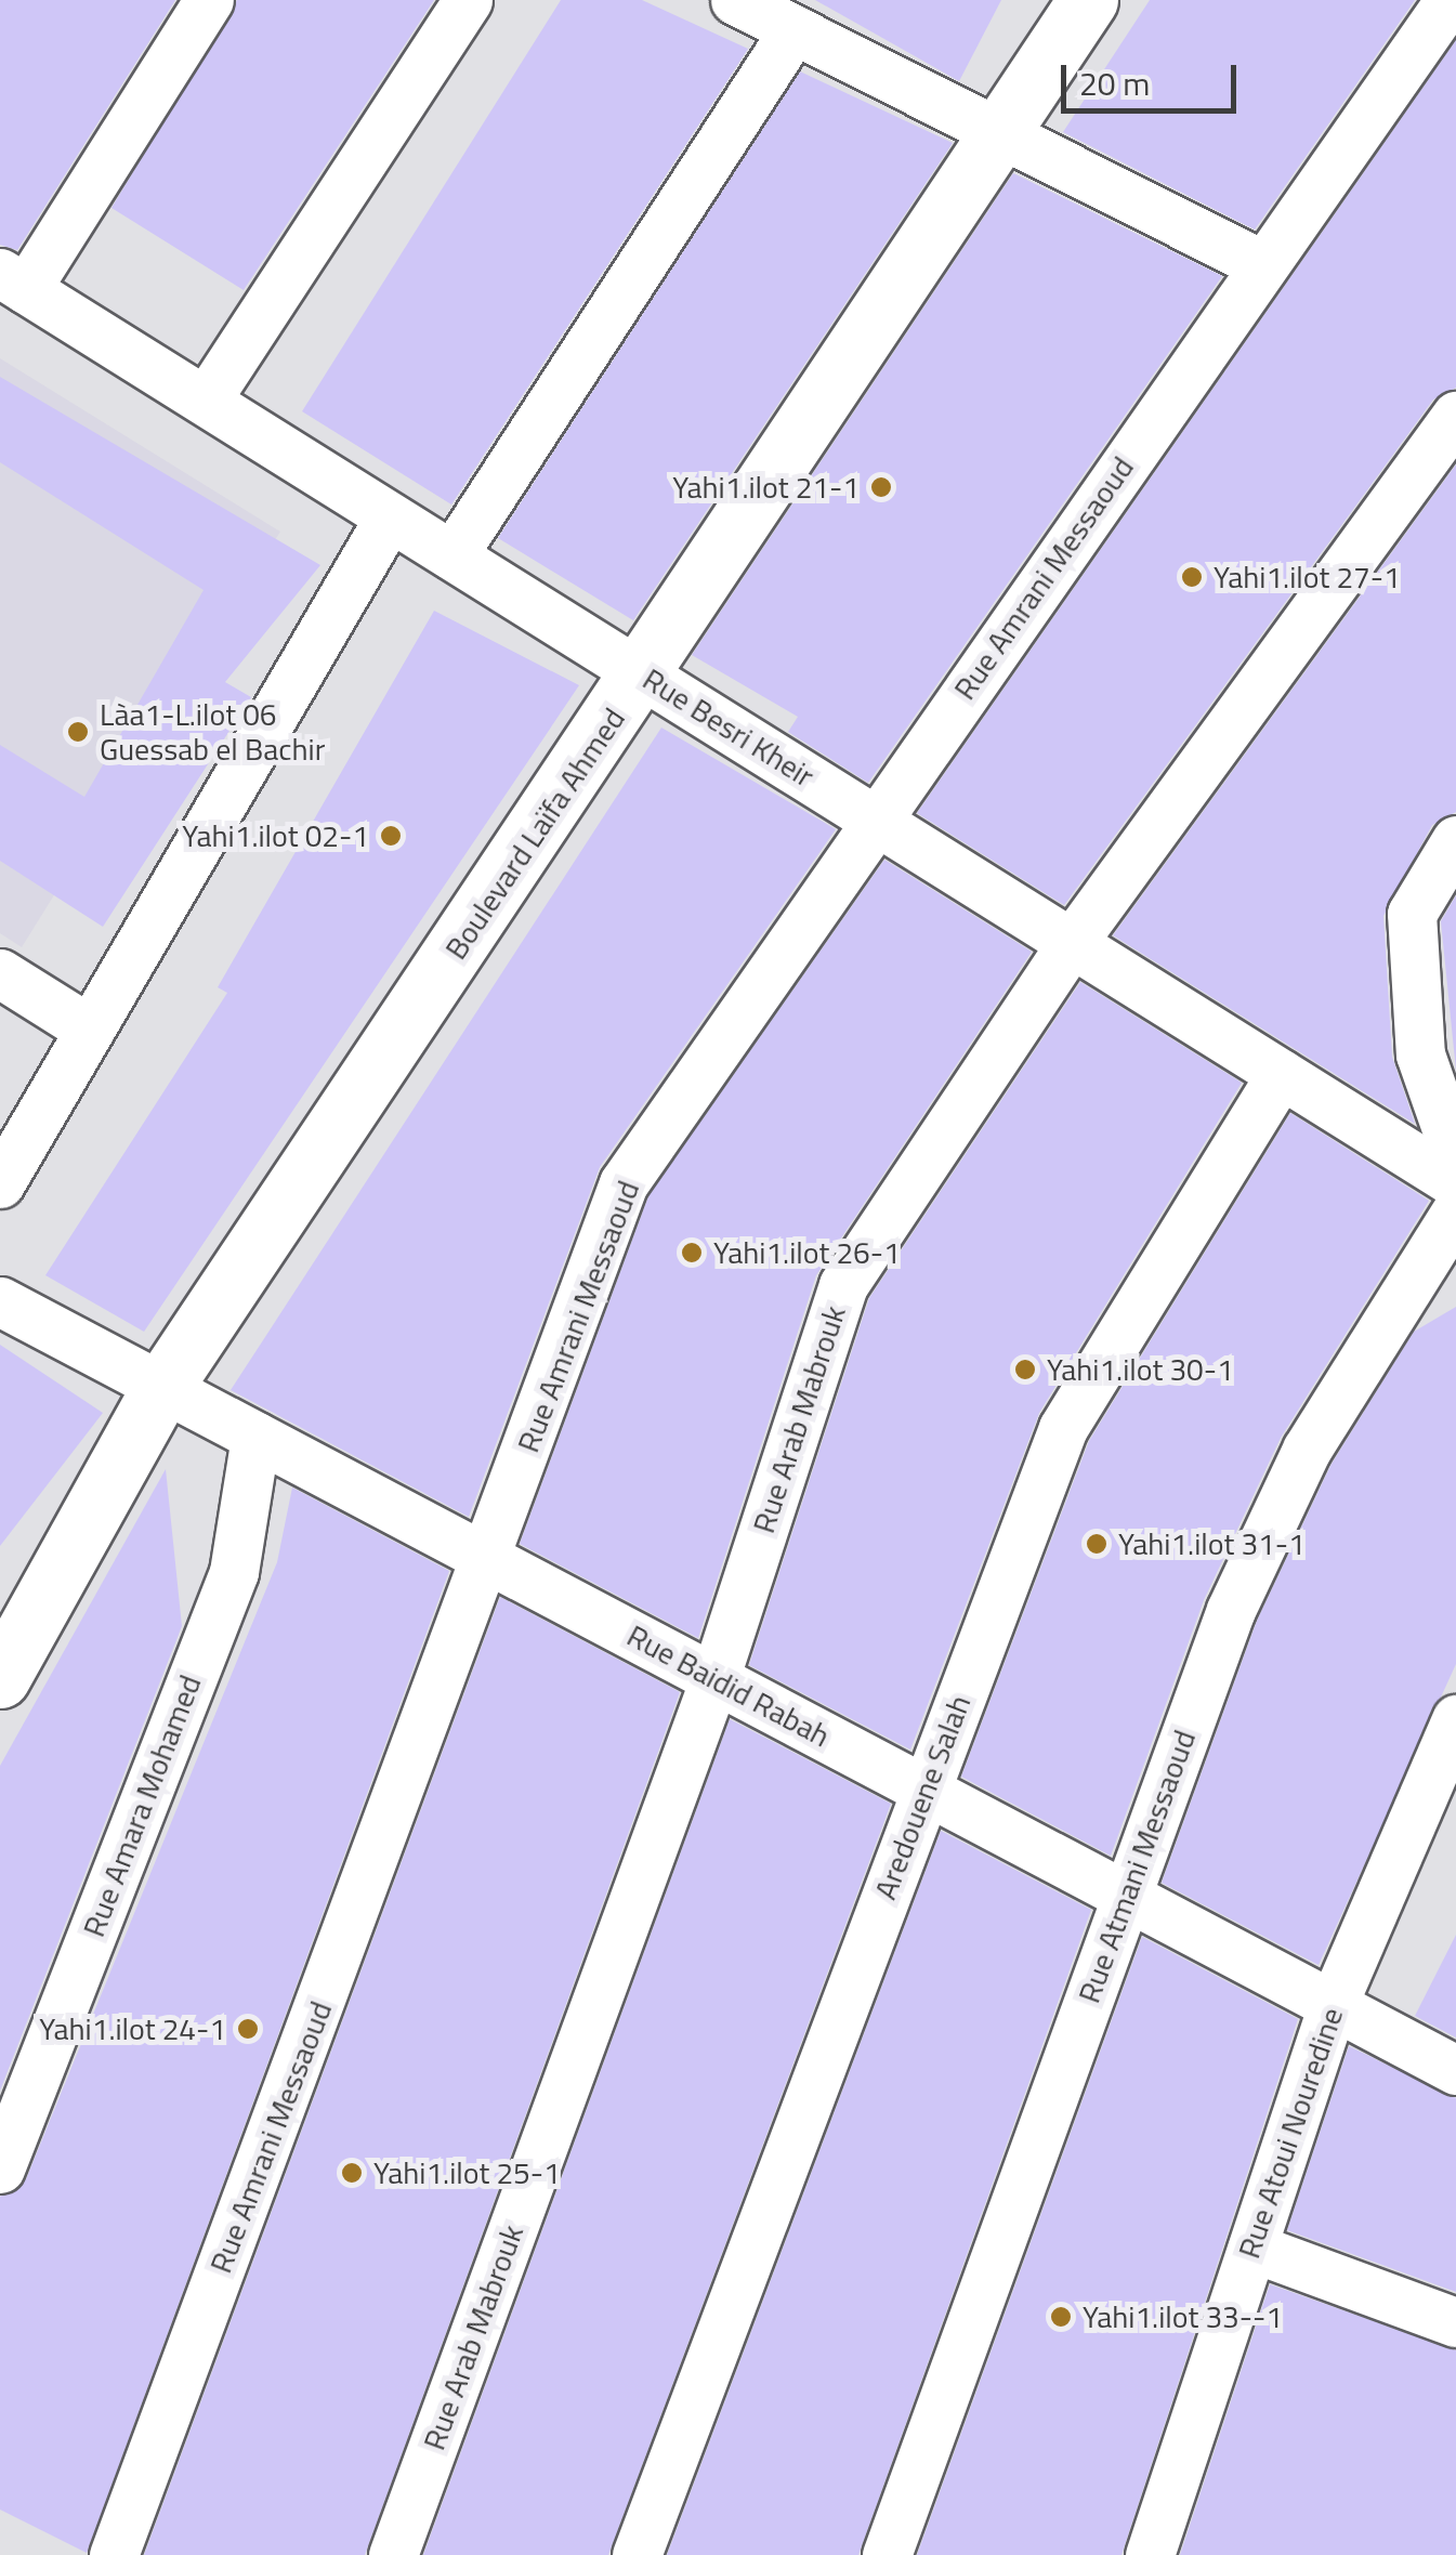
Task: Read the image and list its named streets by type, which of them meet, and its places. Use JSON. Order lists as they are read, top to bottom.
{
  "streets": {
    "street": [
      "Rue Amrani Messaoud",
      "Rue Besri Kheir",
      "Boulevard Laïfa Ahmed",
      "Rue Arab Mabrouk",
      "Rue Baidid Rabah",
      "Aredouene Salah",
      "Rue Amara Mohamed",
      "Rue Atmani Messaoud",
      "Rue Atoui Nouredine"
    ]
  },
  "crossings": [
    ["Rue Amrani Messaoud", "Rue Besri Kheir"],
    ["Rue Amrani Messaoud", "Rue Baidid Rabah"],
    ["Rue Besri Kheir", "Boulevard Laïfa Ahmed"],
    ["Rue Besri Kheir", "Rue Arab Mabrouk"],
    ["Rue Besri Kheir", "Aredouene Salah"],
    ["Boulevard Laïfa Ahmed", "Rue Baidid Rabah"],
    ["Rue Arab Mabrouk", "Rue Baidid Rabah"],
    ["Rue Baidid Rabah", "Aredouene Salah"],
    ["Rue Baidid Rabah", "Rue Amara Mohamed"],
    ["Rue Baidid Rabah", "Rue Atmani Messaoud"],
    ["Rue Baidid Rabah", "Rue Atoui Nouredine"]
  ],
  "places": [
    "Yahi1.ilot 21-1",
    "Yahi1.ilot 27-1",
    "Làa1-L.ilot 06 Guessab el Bachir",
    "Yahi1.ilot 02-1",
    "Yahi1.ilot 26-1",
    "Yahi1.ilot 30-1",
    "Yahi1.ilot 31-1",
    "Yahi1.ilot 24-1",
    "Yahi1.ilot 25-1",
    "Yahi1.ilot 33--1"
  ],
  "scale_bar": "20 m"
}
